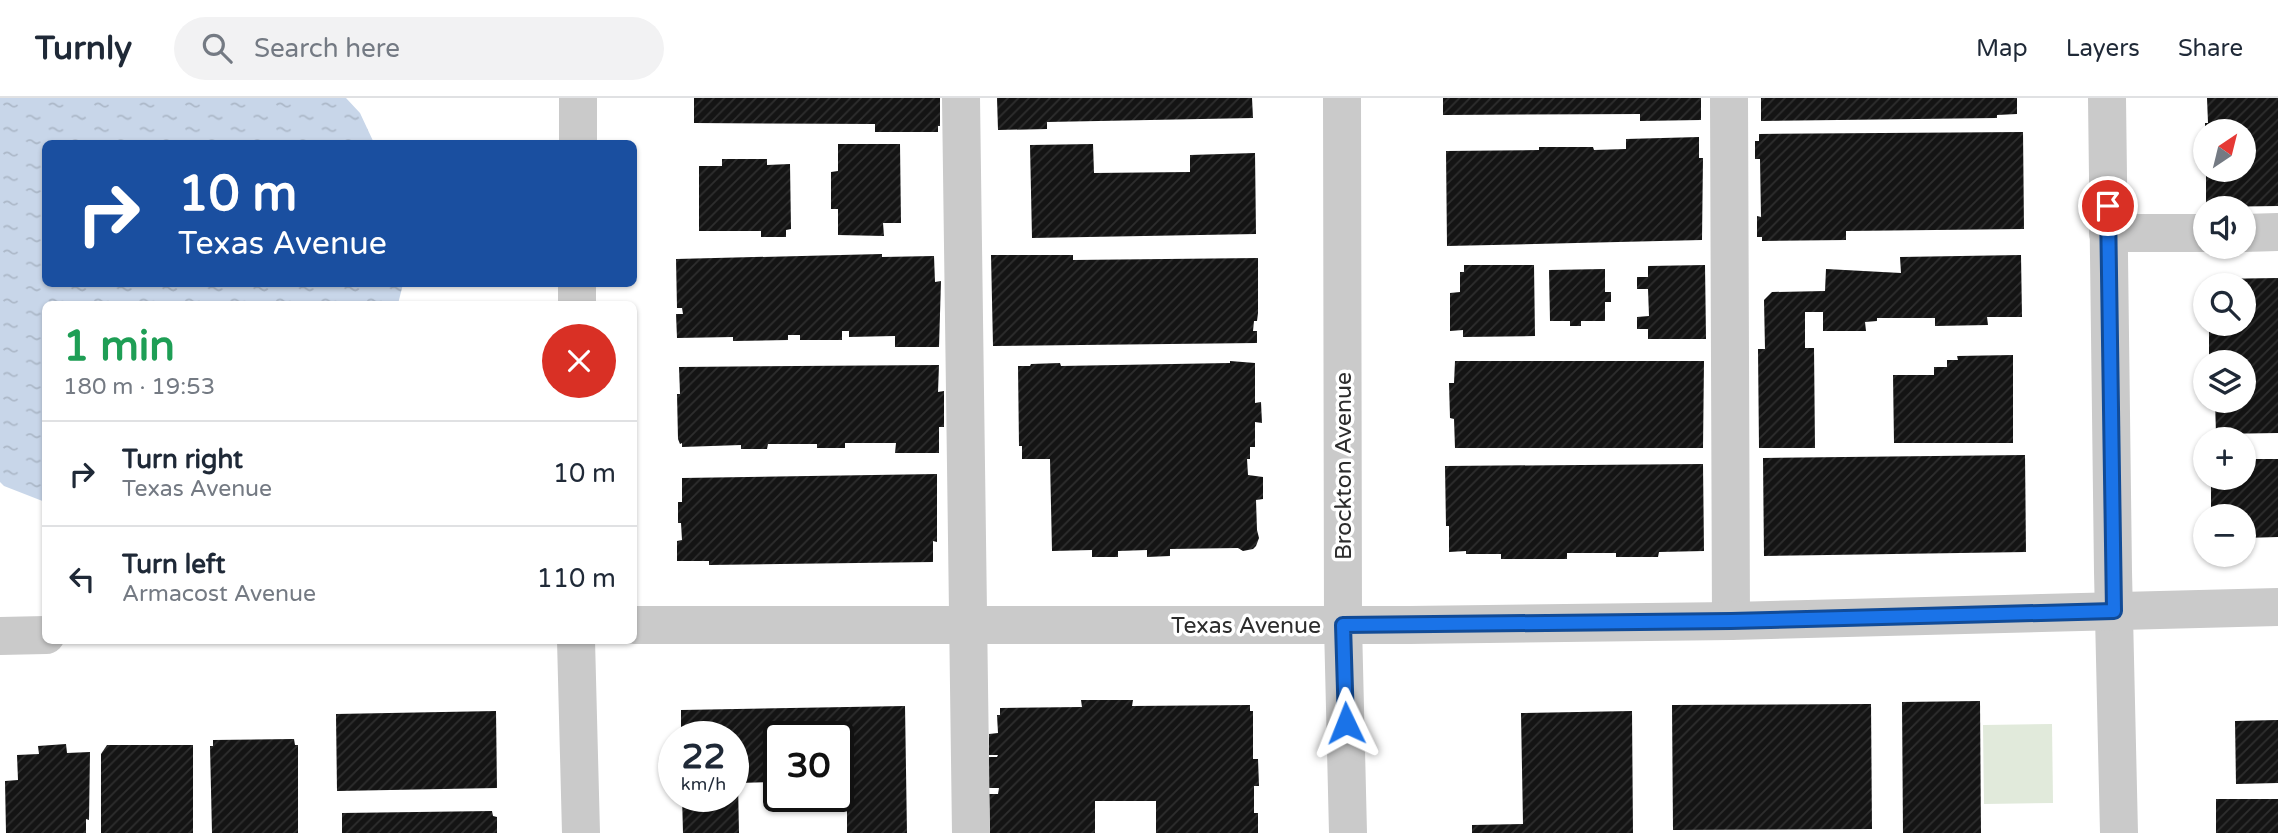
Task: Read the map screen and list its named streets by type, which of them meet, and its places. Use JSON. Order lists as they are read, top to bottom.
{
  "streets": {
    "street": ["Brockton Avenue", "Texas Avenue"]
  },
  "crossings": [
    ["Brockton Avenue", "Texas Avenue"]
  ],
  "north": "top right",
  "page": {
    "header": "Turnly",
    "search": "Search here",
    "nav": ["Map", "Layers", "Share"],
    "map_buttons": ["+", "−"],
    "turn": ["10 m", "Texas Avenue"],
    "heading": ["1 min", "180 m · 19:53"],
    "list": [
      {
        "name": "Turn right",
        "note": "Texas Avenue",
        "value": "10 m"
      },
      {
        "name": "Turn left",
        "note": "Armacost Avenue",
        "value": "110 m"
      }
    ],
    "speed": "22 km/h",
    "limit": "30"
  }
}
